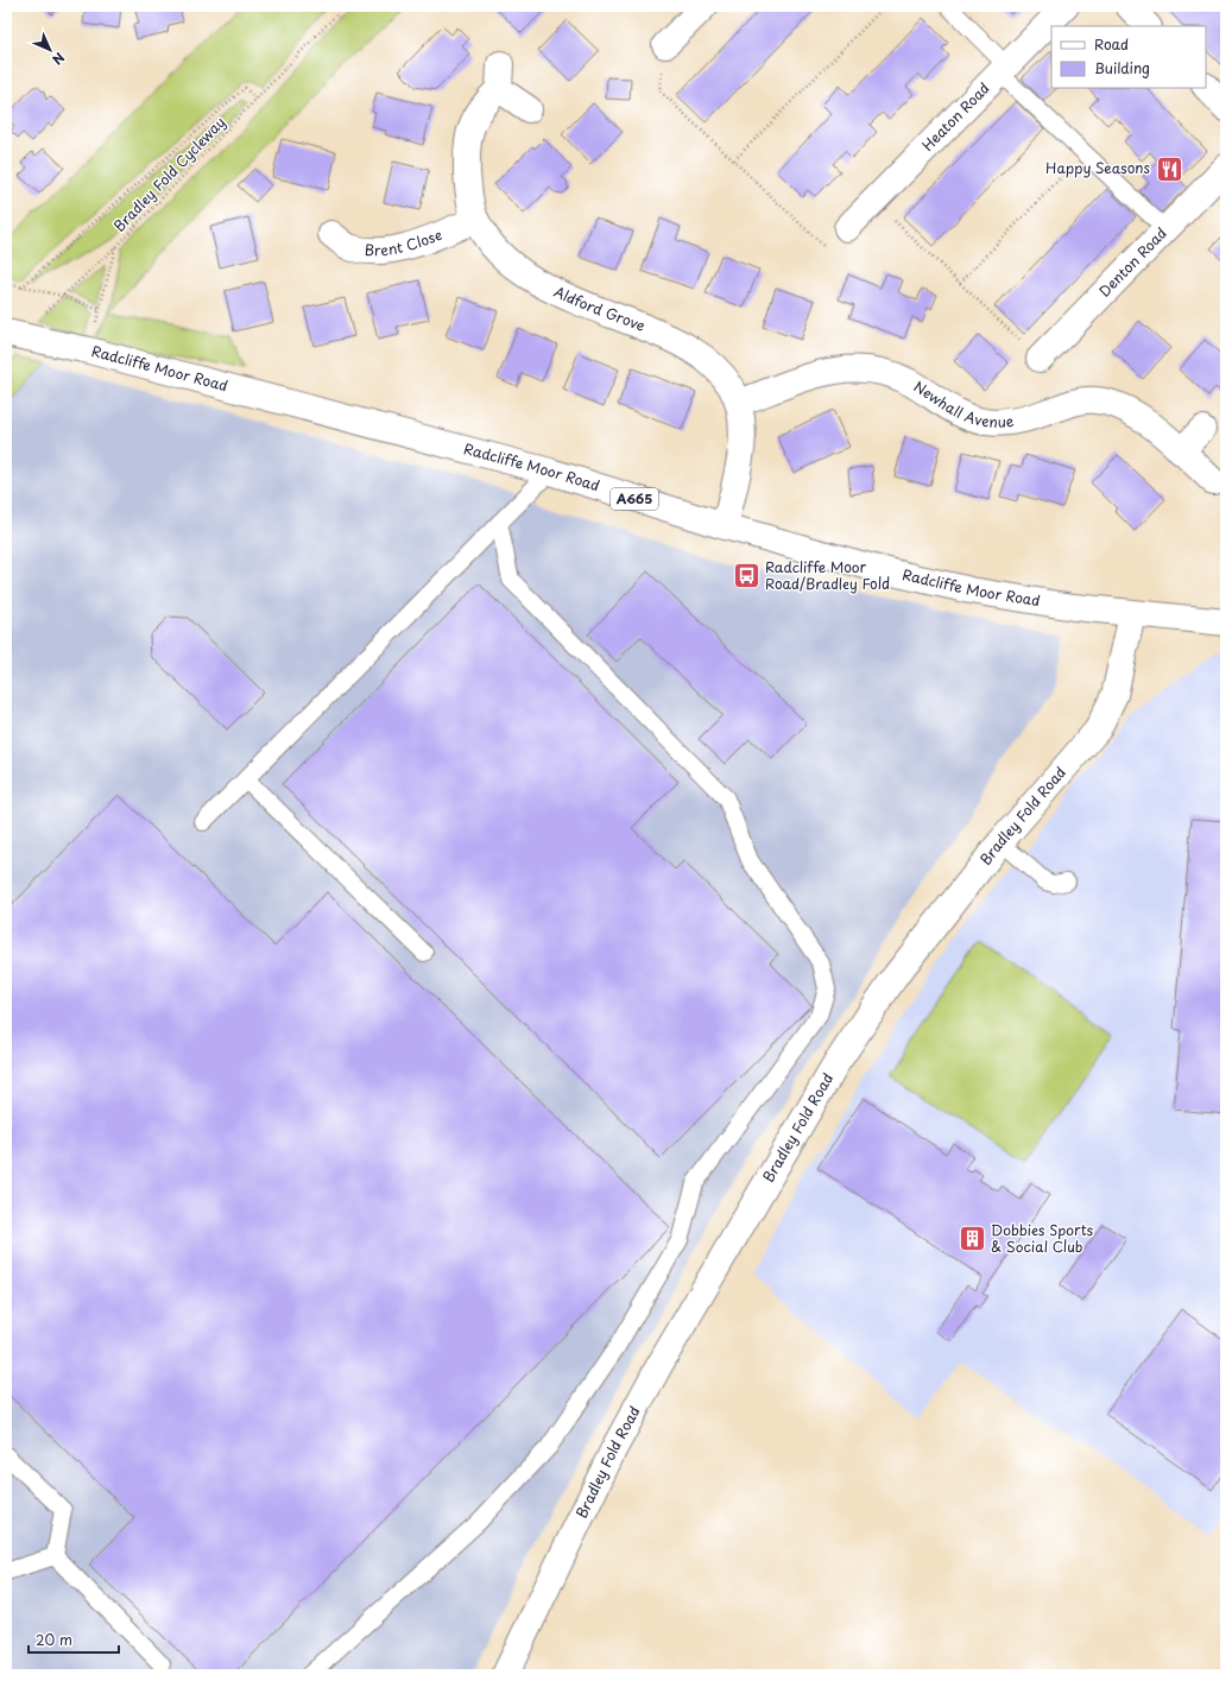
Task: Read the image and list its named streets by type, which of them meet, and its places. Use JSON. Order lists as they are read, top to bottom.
{
  "streets": {
    "street": [
      "Heaton Road",
      "Brent Close",
      "Denton Road",
      "Aldford Grove",
      "Radcliffe Moor Road",
      "Newhall Avenue",
      "A665",
      "Bradley Fold Road"
    ],
    "path": ["Bradley Fold Cycleway"]
  },
  "crossings": [
    ["Brent Close", "Aldford Grove"],
    ["Aldford Grove", "Radcliffe Moor Road"],
    ["Aldford Grove", "Newhall Avenue"],
    ["Radcliffe Moor Road", "Bradley Fold Road"]
  ],
  "places": {
    "restaurant": ["Happy Seasons"],
    "bus stop": ["Radcliffe Moor Road/Bradley Fold"],
    "building": ["Dobbies Sports & Social Club"]
  },
  "legend": ["Road", "Building"],
  "scale_bar": "20 m",
  "north": "bottom right"
}
